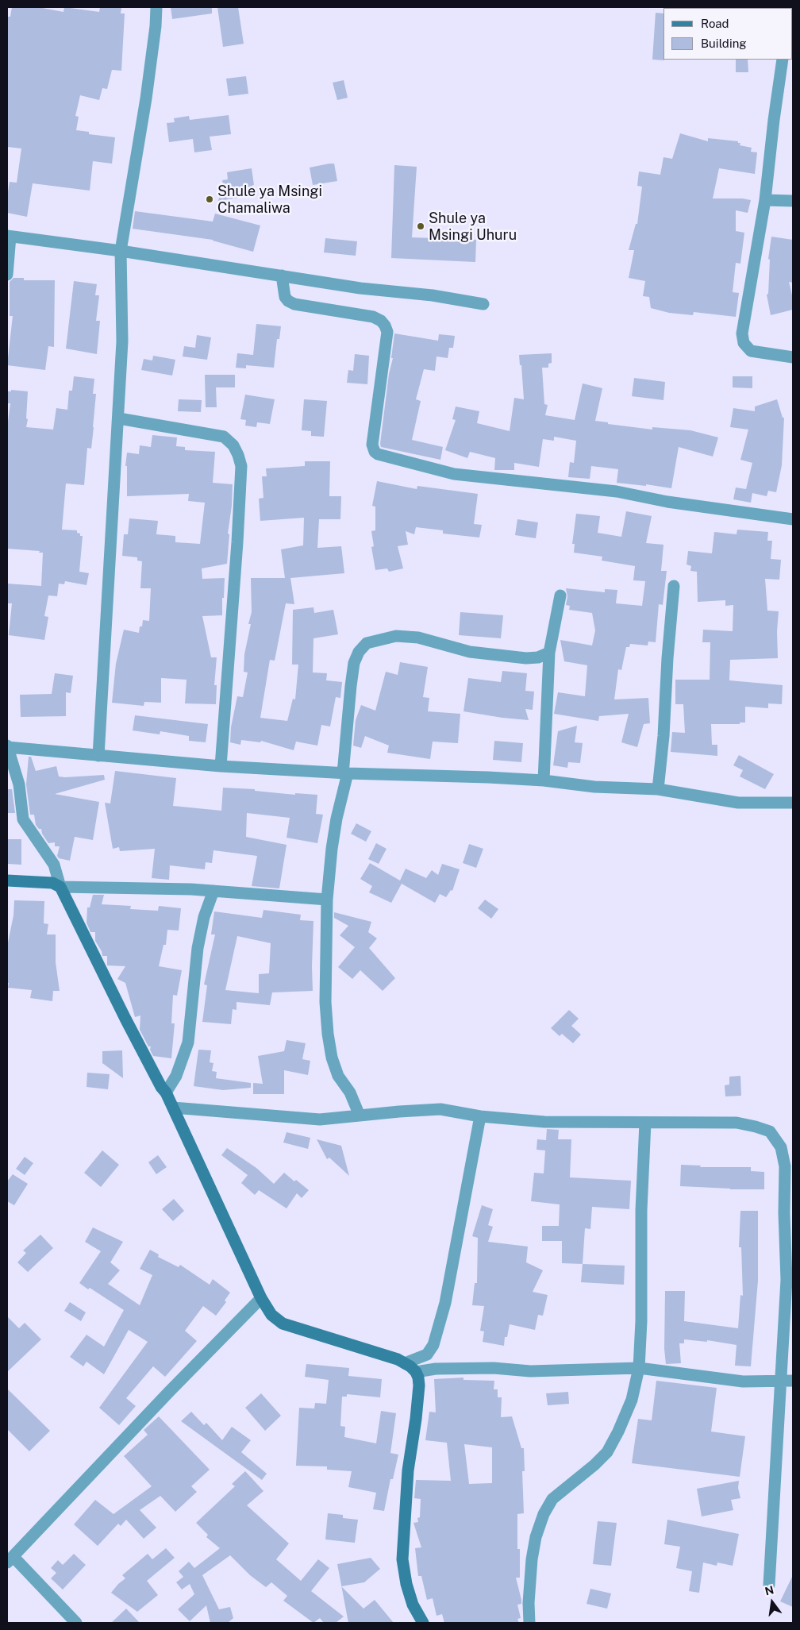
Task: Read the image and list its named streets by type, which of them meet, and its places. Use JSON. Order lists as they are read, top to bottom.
{
  "places": ["Shule ya Msingi Chamaliwa", "Shule ya Msingi Uhuru"],
  "legend": ["Road", "Building"],
  "north": "top"
}
